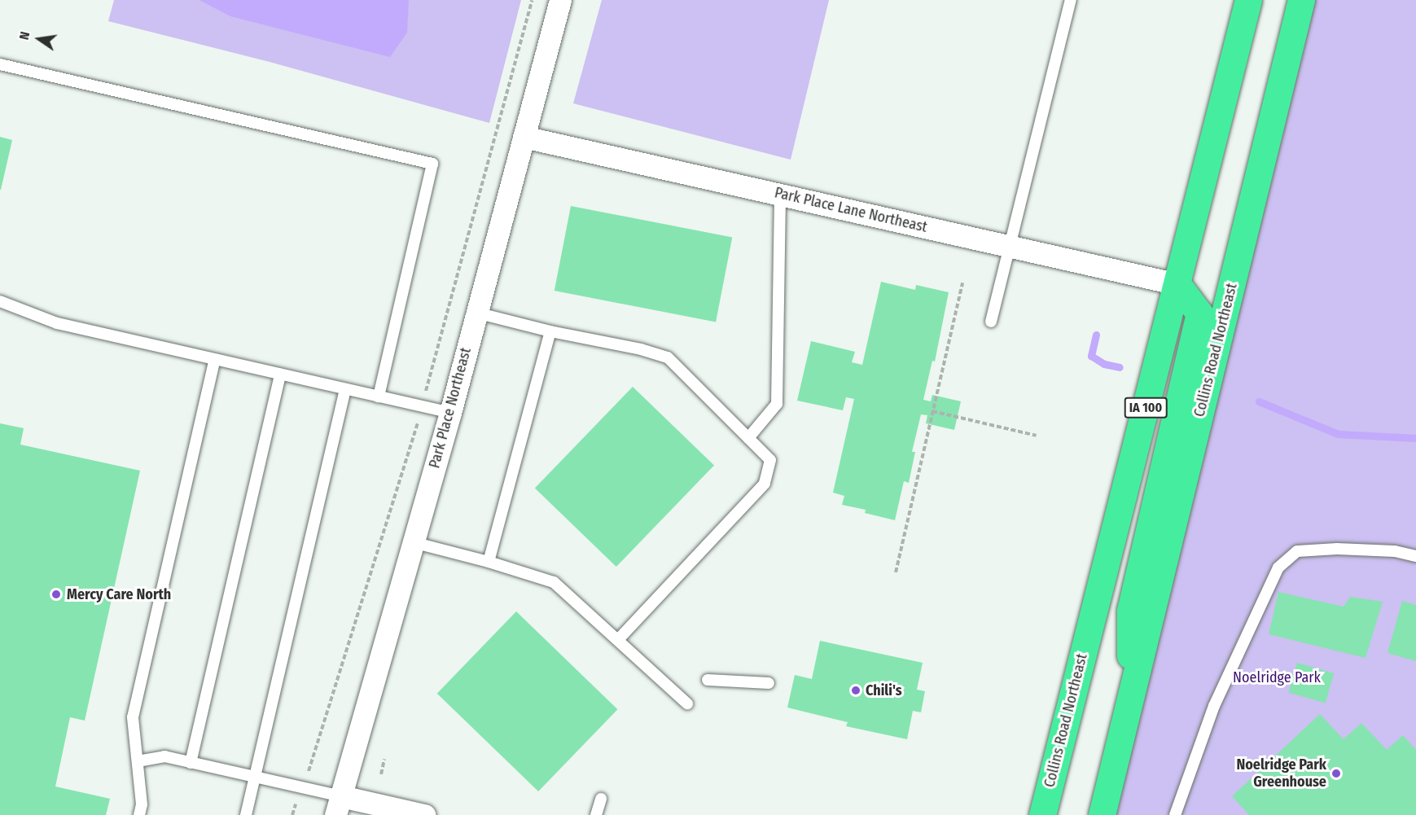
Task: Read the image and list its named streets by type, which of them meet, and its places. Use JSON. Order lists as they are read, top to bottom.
{
  "streets": {
    "highway": ["Collins Road Northeast", "IA 100"],
    "street": ["Park Place Lane Northeast", "Park Place Northeast"]
  },
  "crossings": [
    ["Park Place Lane Northeast", "Collins Road Northeast"],
    ["Park Place Lane Northeast", "Park Place Northeast"]
  ],
  "parks": ["Noelridge Park"],
  "places": ["Mercy Care North", "Chili's", "Noelridge Park Greenhouse"],
  "north": "left"
}
